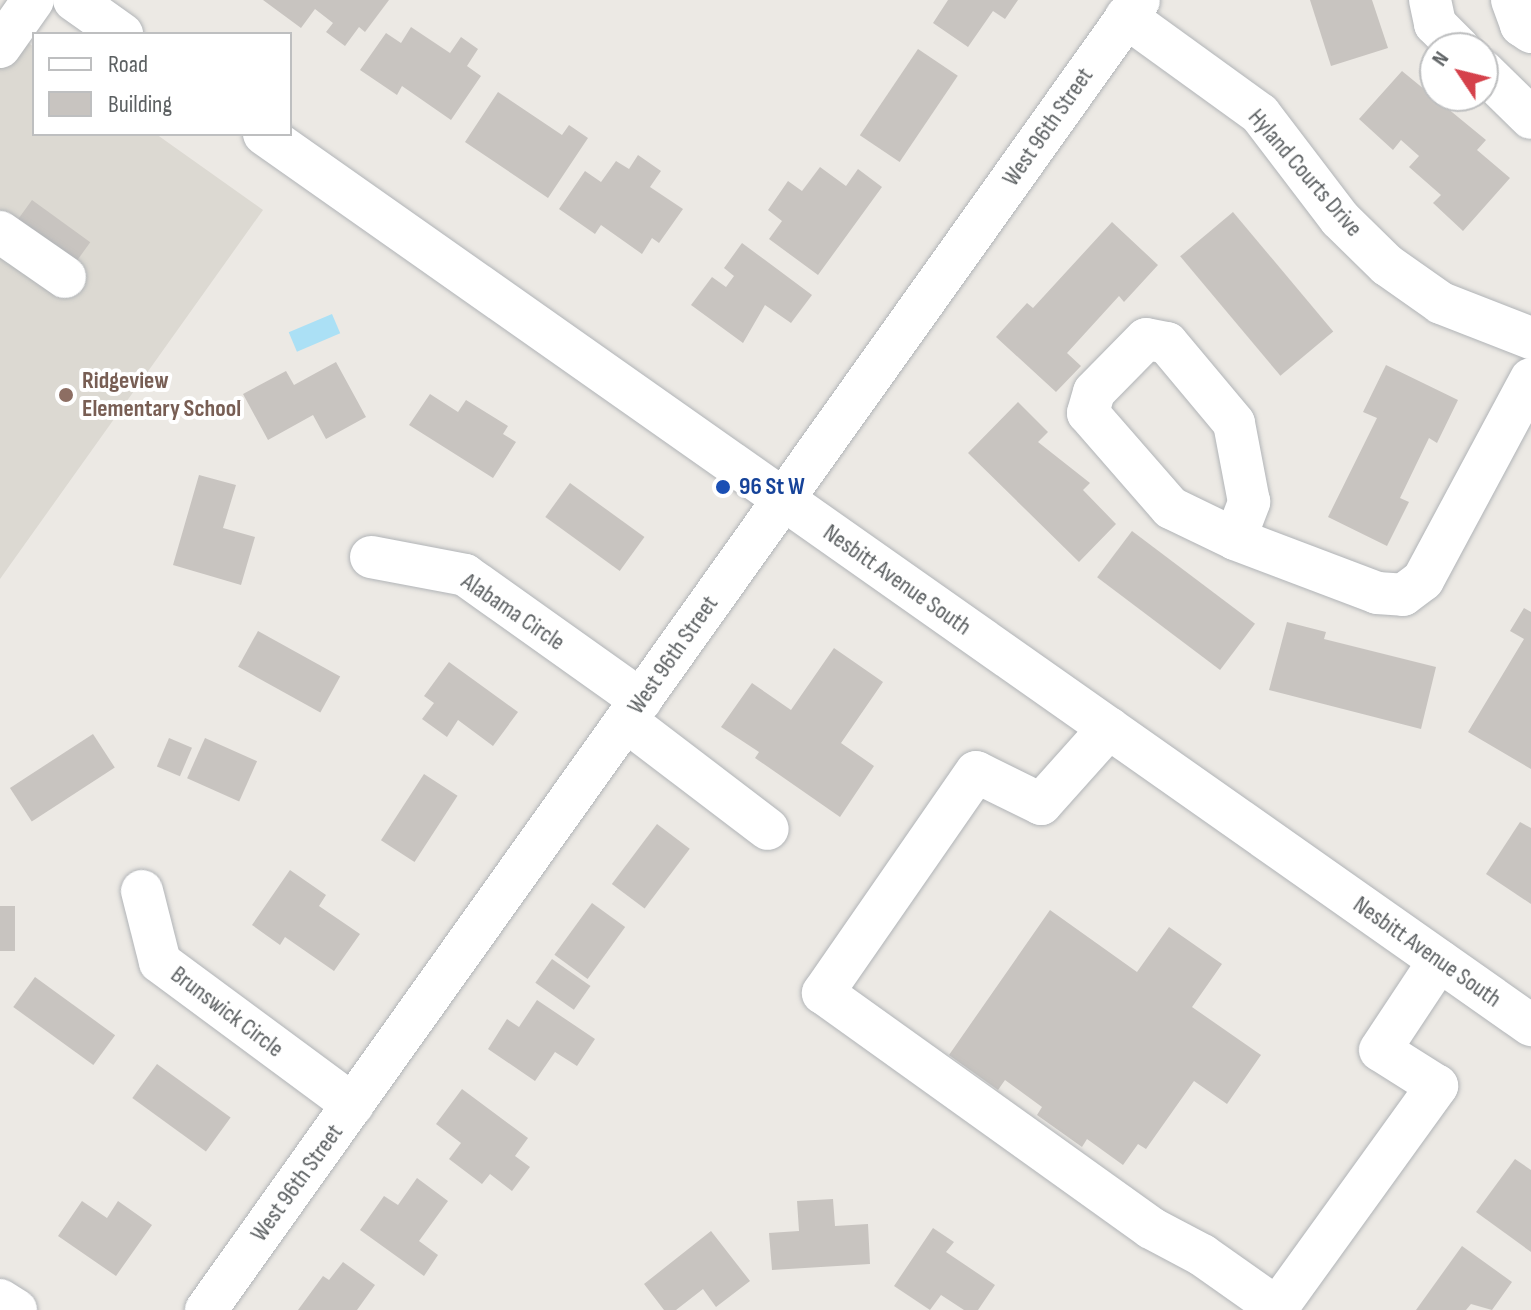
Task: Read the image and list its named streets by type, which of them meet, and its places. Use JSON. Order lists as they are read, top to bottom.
{
  "streets": {
    "street": [
      "West 96th Street",
      "Hyland Courts Drive",
      "Nesbitt Avenue South",
      "Alabama Circle",
      "Brunswick Circle"
    ]
  },
  "crossings": [
    ["West 96th Street", "Hyland Courts Drive"],
    ["West 96th Street", "Nesbitt Avenue South"],
    ["West 96th Street", "Alabama Circle"],
    ["West 96th Street", "Brunswick Circle"]
  ],
  "places": ["Ridgeview Elementary School", "96 St W"],
  "legend": ["Road", "Building"],
  "north": "top left"
}
